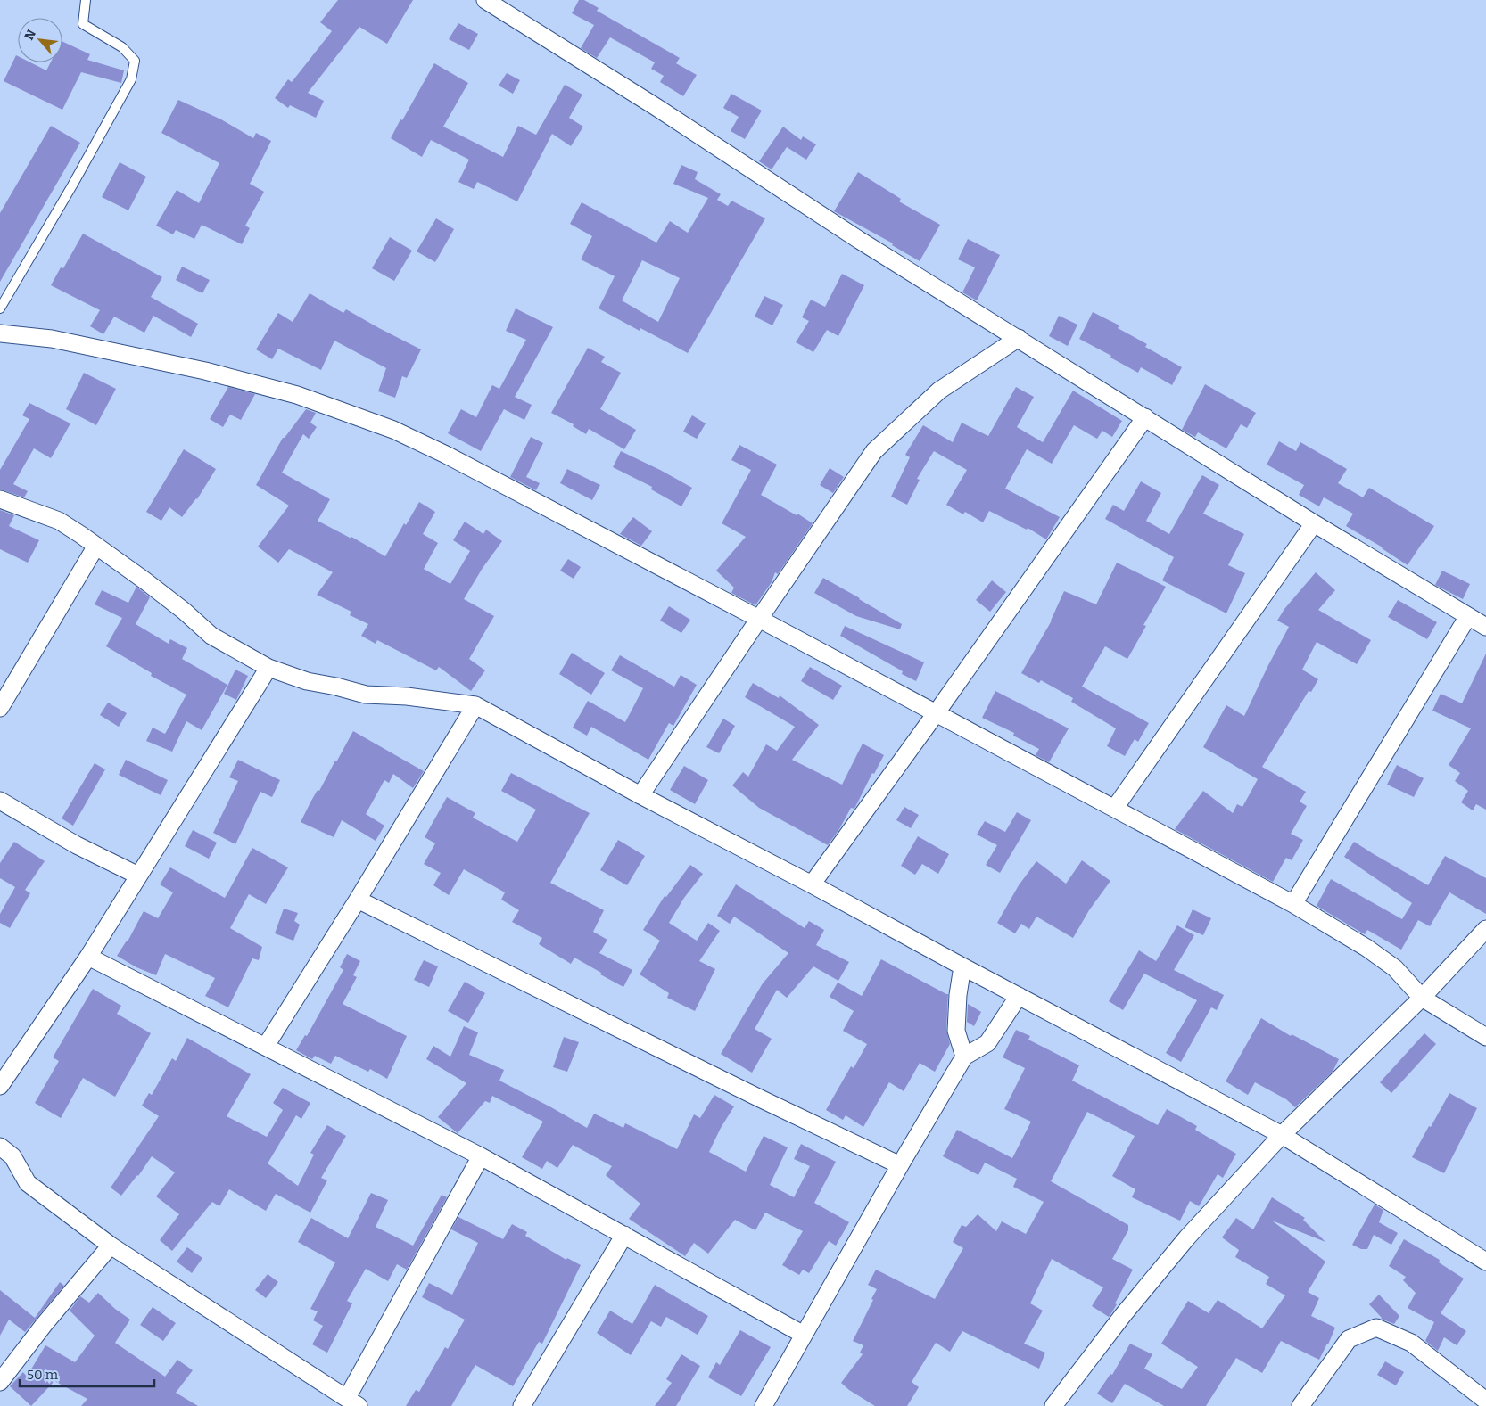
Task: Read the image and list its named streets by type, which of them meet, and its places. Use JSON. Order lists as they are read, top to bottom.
{
  "scale_bar": "50 m",
  "north": "top left"
}
